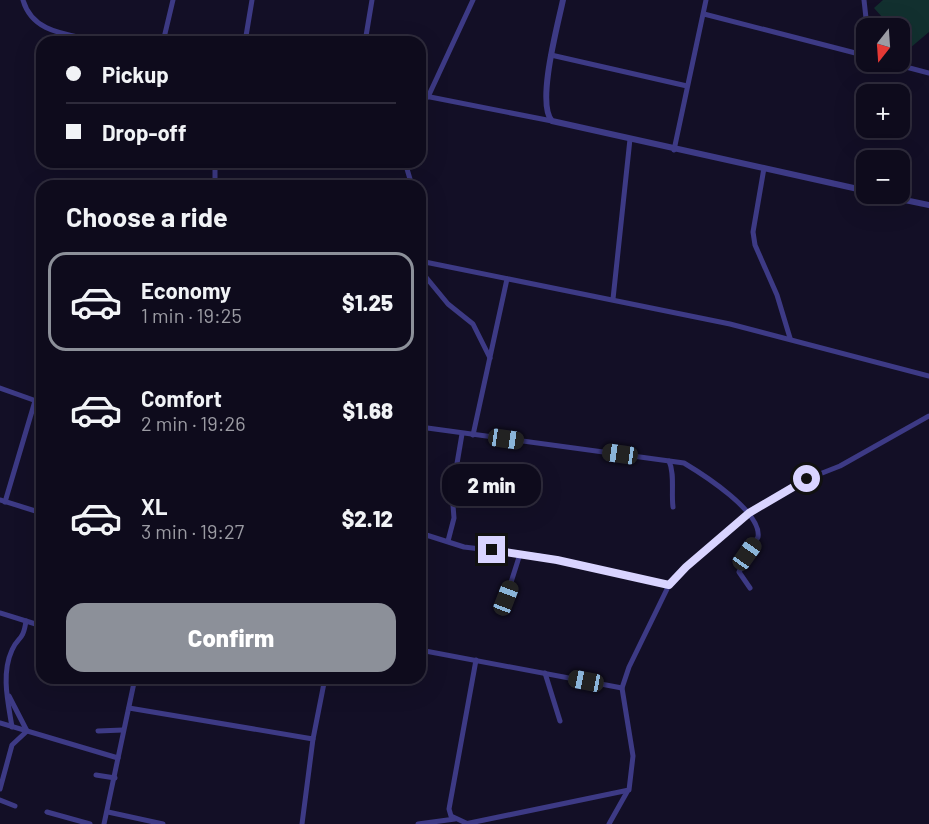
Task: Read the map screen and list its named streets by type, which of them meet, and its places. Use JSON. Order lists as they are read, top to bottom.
{
  "north": "bottom",
  "page": {
    "map_buttons": ["+", "−"],
    "banner": ["Pickup", "Drop-off"],
    "heading": "Choose a ride",
    "list": [
      {
        "name": "Economy",
        "note": "1 min · 19:25",
        "value": "$1.25"
      },
      {
        "name": "Comfort",
        "note": "2 min · 19:26",
        "value": "$1.68"
      },
      {
        "name": "XL",
        "note": "3 min · 19:27",
        "value": "$2.12"
      }
    ],
    "bubble": "2 min",
    "buttons": "Confirm"
  }
}
